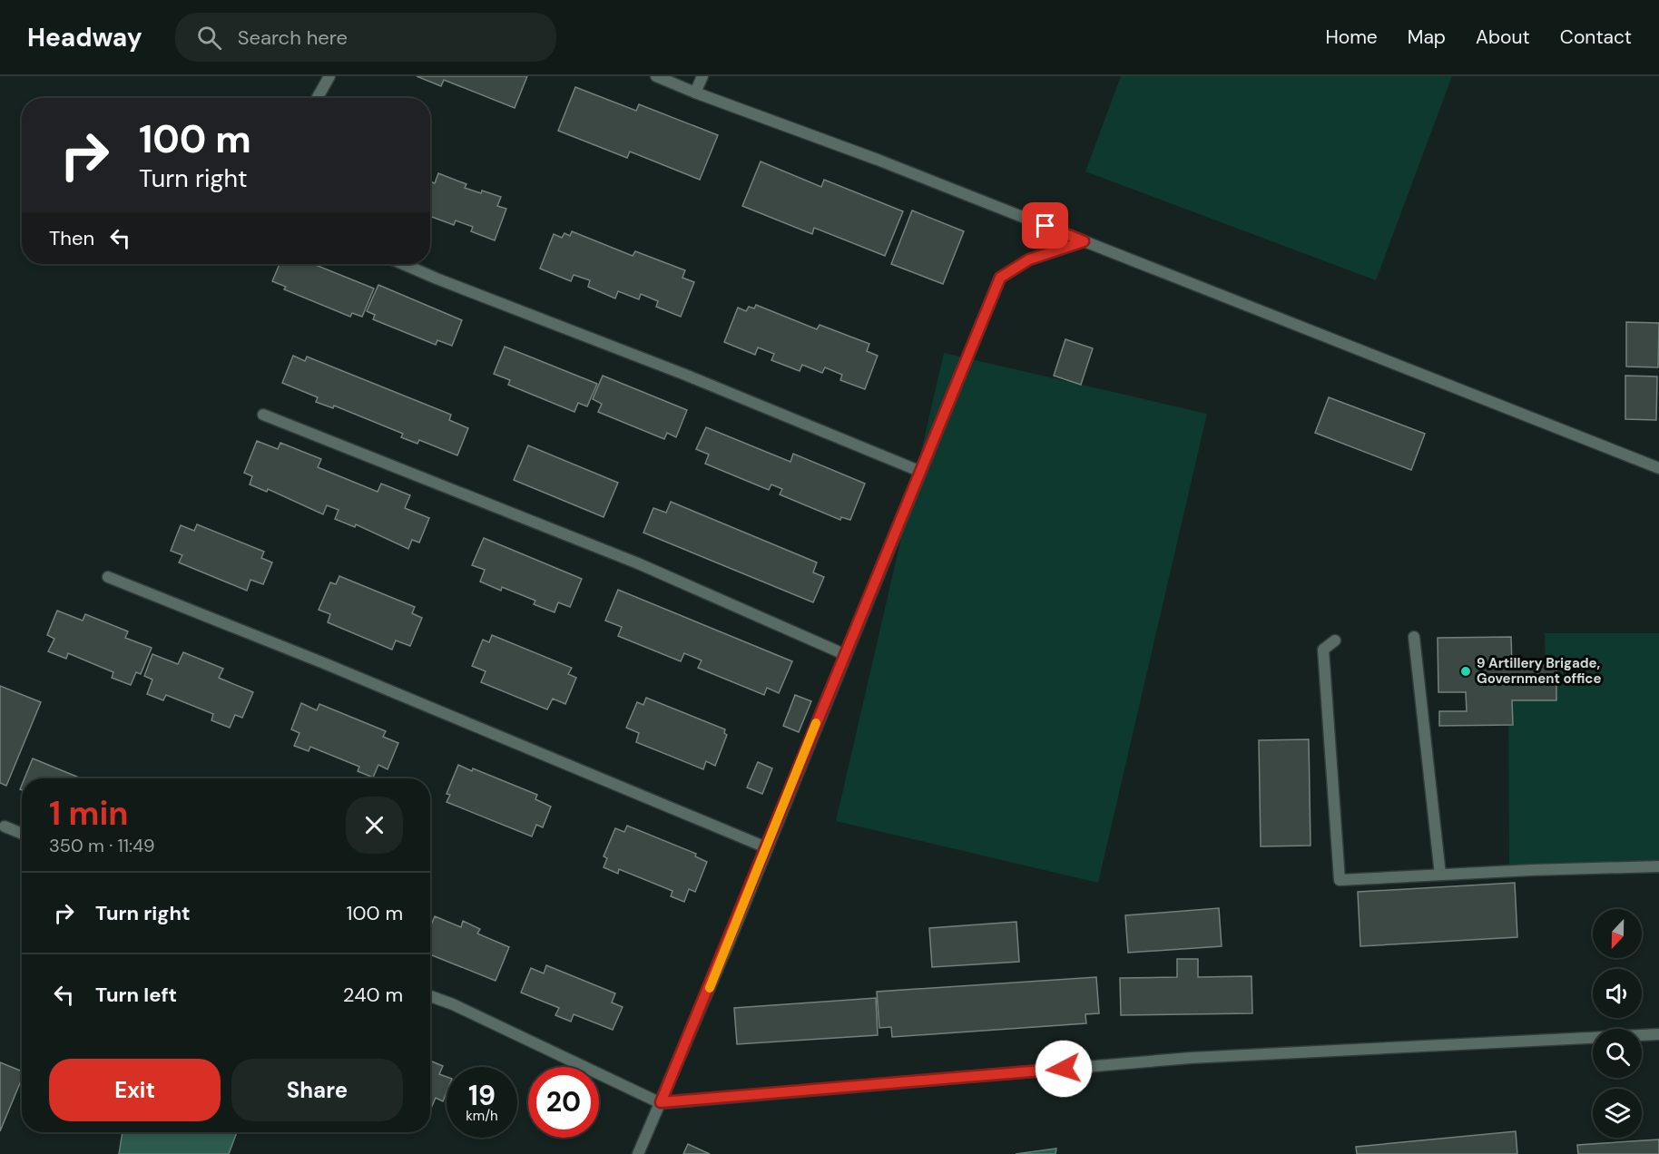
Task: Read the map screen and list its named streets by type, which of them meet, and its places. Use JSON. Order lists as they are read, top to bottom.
{
  "places": ["9 Artillery Brigade, Government office"],
  "north": "bottom",
  "page": {
    "header": "Headway",
    "search": "Search here",
    "nav": [
      "Home",
      "Map",
      "About",
      "Contact"
    ],
    "turn": ["100 m", "Turn right"],
    "then": "Then",
    "heading": ["1 min", "350 m · 11:49"],
    "list": [
      {
        "name": "Turn right",
        "value": "100 m"
      },
      {
        "name": "Turn left",
        "value": "240 m"
      }
    ],
    "buttons": ["Exit", "Share"],
    "speed": "19 km/h",
    "limit": "20"
  }
}
